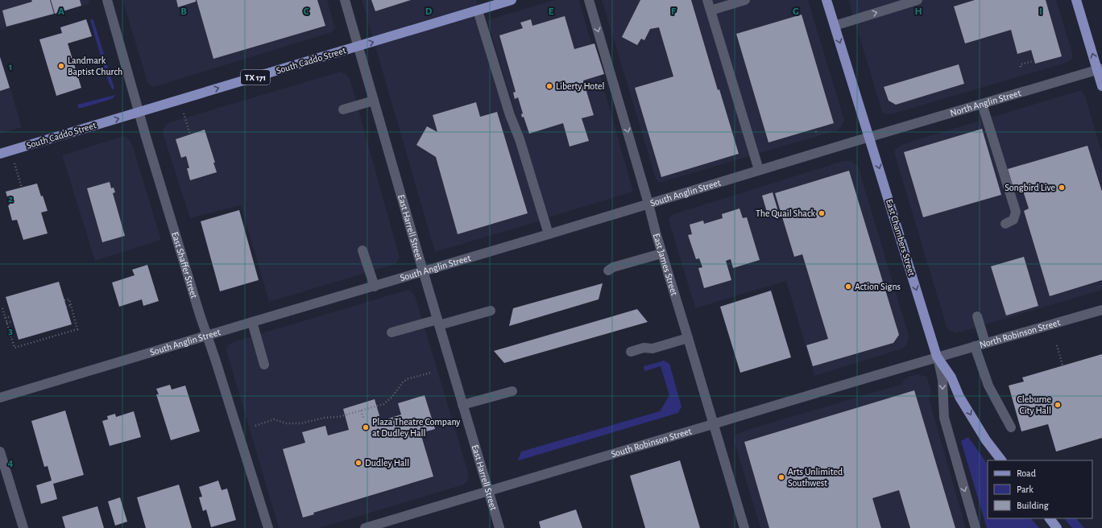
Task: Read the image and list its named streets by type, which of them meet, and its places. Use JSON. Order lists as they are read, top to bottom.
{
  "streets": {
    "main road": ["South Caddo Street", "TX 171", "East Chambers Street"],
    "street": [
      "North Anglin Street",
      "South Anglin Street",
      "East Harrell Street",
      "East James Street",
      "East Shaffer Street",
      "North Robinson Street",
      "South Robinson Street"
    ]
  },
  "crossings": [
    ["South Caddo Street", "East Harrell Street"],
    ["South Caddo Street", "East Shaffer Street"],
    ["North Anglin Street", "South Anglin Street"],
    ["North Anglin Street", "East Chambers Street"],
    ["South Anglin Street", "East Harrell Street"],
    ["South Anglin Street", "East Chambers Street"],
    ["South Anglin Street", "East James Street"],
    ["South Anglin Street", "East Shaffer Street"],
    ["East Harrell Street", "South Robinson Street"],
    ["East Chambers Street", "North Robinson Street"],
    ["East Chambers Street", "South Robinson Street"],
    ["East James Street", "South Robinson Street"],
    ["North Robinson Street", "South Robinson Street"]
  ],
  "one_way": ["South Caddo Street", "East Chambers Street", "East James Street"],
  "places": [
    "Landmark Baptist Church",
    "Liberty Hotel",
    "Songbird Live",
    "The Quail Shack",
    "Action Signs",
    "Cleburne City Hall",
    "Plaza Theatre Company at Dudley Hall",
    "Dudley Hall",
    "Arts Unlimited Southwest"
  ],
  "legend": ["Road", "Park", "Building"],
  "grid": {
    "columns": [
      "A",
      "B",
      "C",
      "D",
      "E",
      "F",
      "G",
      "H",
      "I"
    ],
    "rows": [
      "1",
      "2",
      "3",
      "4"
    ]
  }
}
